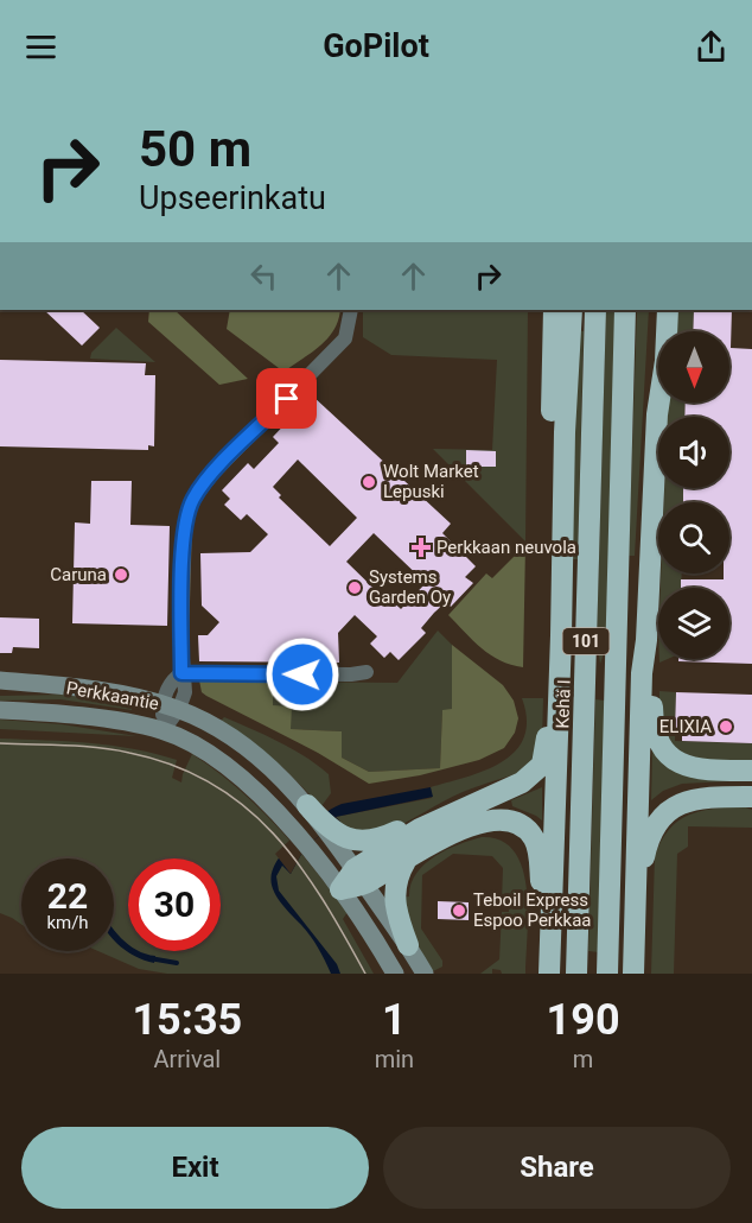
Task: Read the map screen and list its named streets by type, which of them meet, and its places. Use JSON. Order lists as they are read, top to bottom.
{
  "streets": {
    "highway": ["101", "Kehä I"],
    "main road": ["Perkkaantie"]
  },
  "places": {
    "other": [
      "Wolt Market Lepuski",
      "Caruna",
      "Systems Garden Oy",
      "ELIXIA",
      "Teboil Express Espoo Perkkaa"
    ],
    "health": ["Perkkaan neuvola"]
  },
  "north": "bottom",
  "page": {
    "header": "GoPilot",
    "turn": ["50 m", "Upseerinkatu"],
    "speed": "22 km/h",
    "limit": "30",
    "eta": [
      "15:35",
      "Arrival",
      "1",
      "min",
      "190",
      "m"
    ],
    "buttons": ["Exit", "Share"]
  }
}
